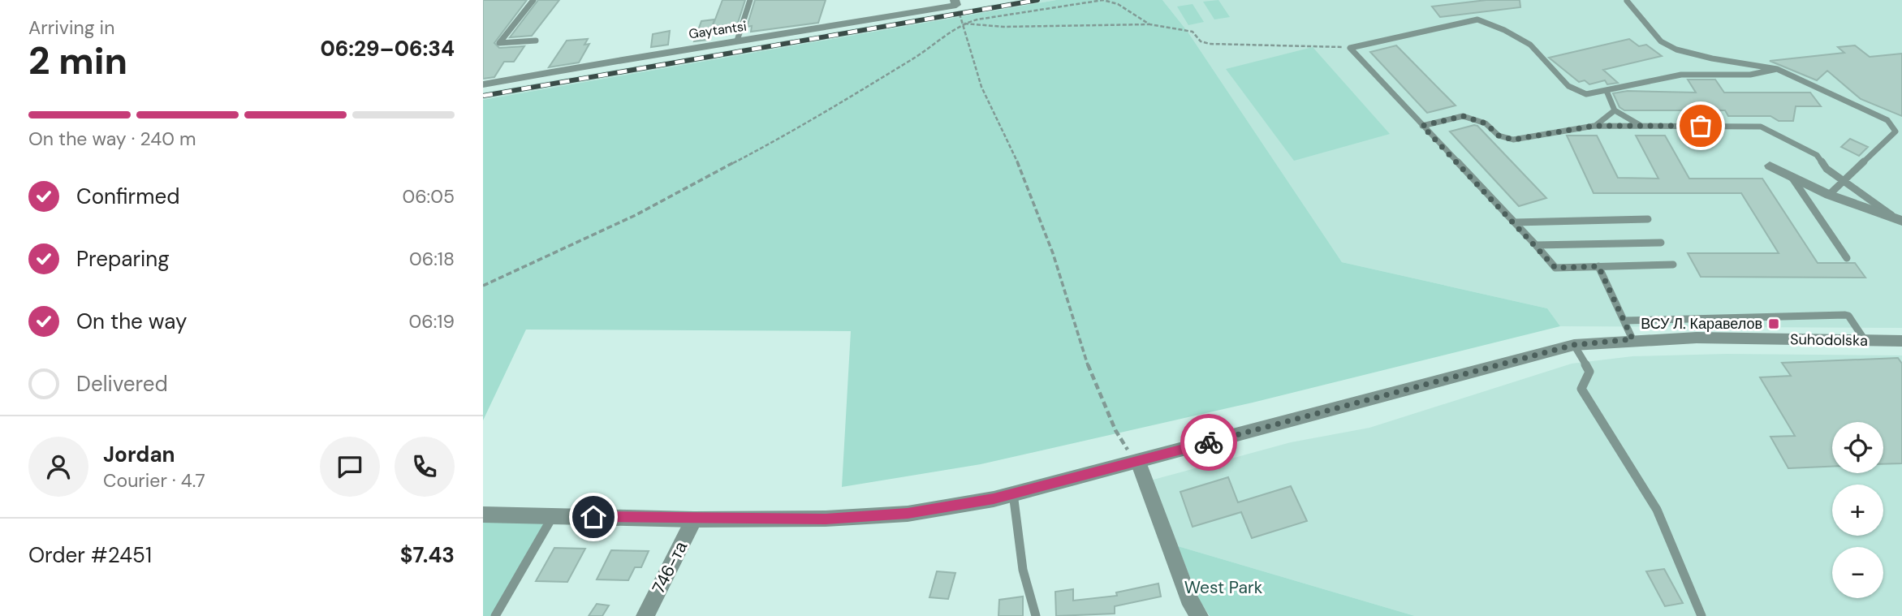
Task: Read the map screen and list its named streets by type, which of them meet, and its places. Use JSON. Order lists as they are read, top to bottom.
{
  "streets": {
    "street": ["Gaytantsi", "Suhodolska", "746-та"]
  },
  "crossings": [
    ["Suhodolska", "746-та"]
  ],
  "parks": ["West Park"],
  "places": {
    "transit": ["ВСУ Л. Каравелов"]
  },
  "page": {
    "heading": ["2 min", "Arriving in", "06:29–06:34"],
    "panel": [
      "Jordan",
      "Courier · 4.7",
      "Order #2451",
      "$7.43"
    ],
    "bar": "On the way · 240 m",
    "list": [
      ["Confirmed", "06:05"],
      ["Preparing", "06:18"],
      ["On the way", "06:19"],
      "Delivered"
    ],
    "map_buttons": ["+", "−"]
  }
}
